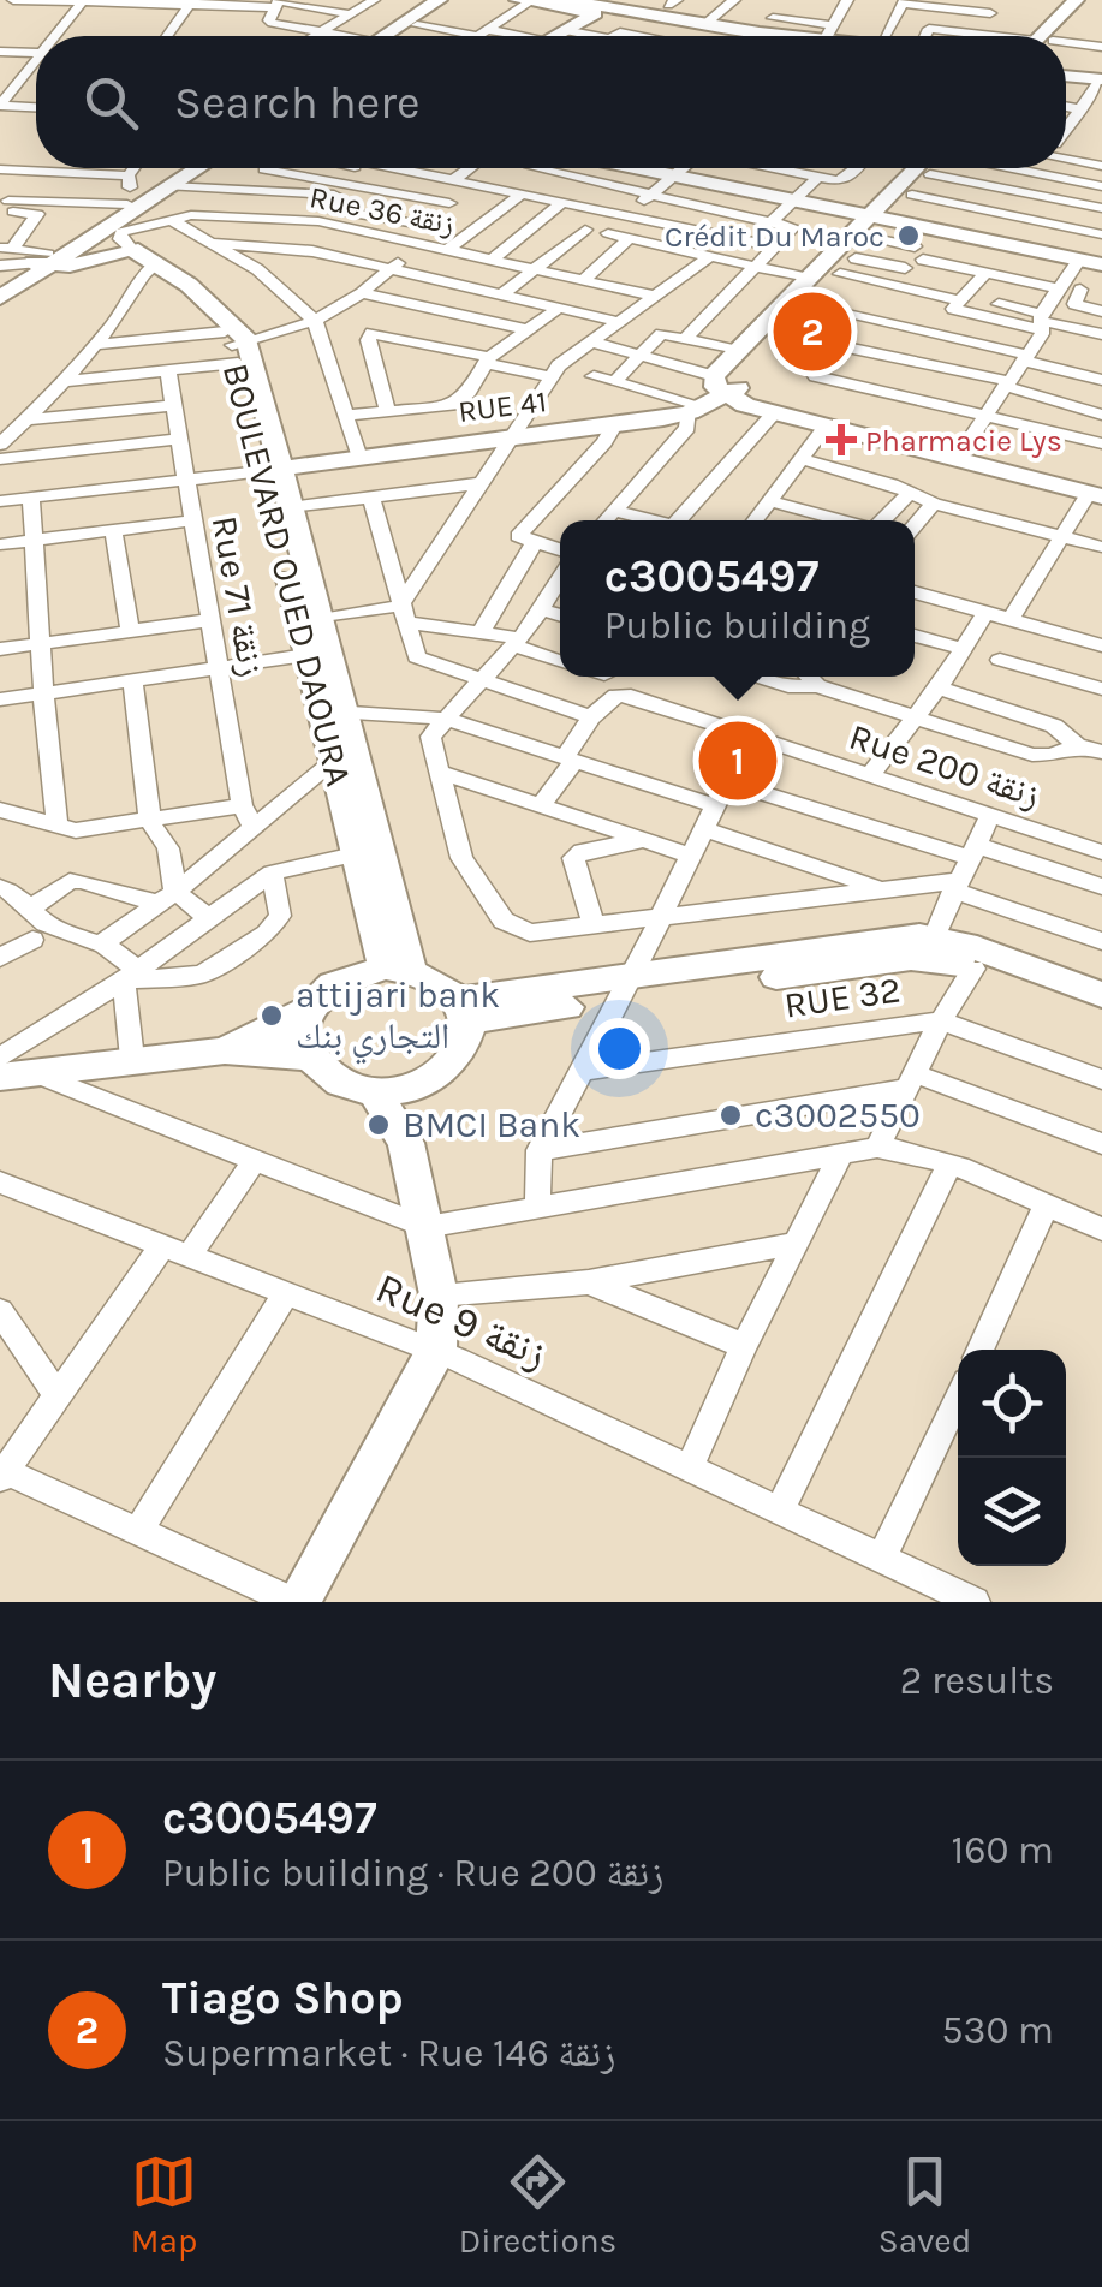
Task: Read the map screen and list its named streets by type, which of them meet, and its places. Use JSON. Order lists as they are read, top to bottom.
{
  "streets": {
    "street": [
      "Rue 36 زنقة",
      "RUE 41",
      "BOULEVARD OUED DAOURA",
      "Rue 71 زنقة",
      "Rue 200 زنقة",
      "RUE 32",
      "Rue 9 زنقة"
    ]
  },
  "crossings": [
    ["Rue 36 زنقة", "BOULEVARD OUED DAOURA"],
    ["RUE 41", "BOULEVARD OUED DAOURA"]
  ],
  "places": {
    "other": [
      "Crédit Du Maroc",
      "attijari bank التجاري بنك",
      "c3002550",
      "BMCI Bank"
    ],
    "health": ["Pharmacie Lys"]
  },
  "page": {
    "search": "Search here",
    "pins": ["2", "1"],
    "popup": ["c3005497", "Public building"],
    "heading": ["Nearby", "2 results"],
    "list": [
      {
        "mark": "1",
        "name": "c3005497",
        "note": "Public building · Rue 200 زنقة",
        "value": "160 m"
      },
      {
        "mark": "2",
        "name": "Tiago Shop",
        "note": "Supermarket · Rue 146 زنقة",
        "value": "530 m"
      }
    ],
    "nav": ["Map", "Directions", "Saved"]
  }
}
